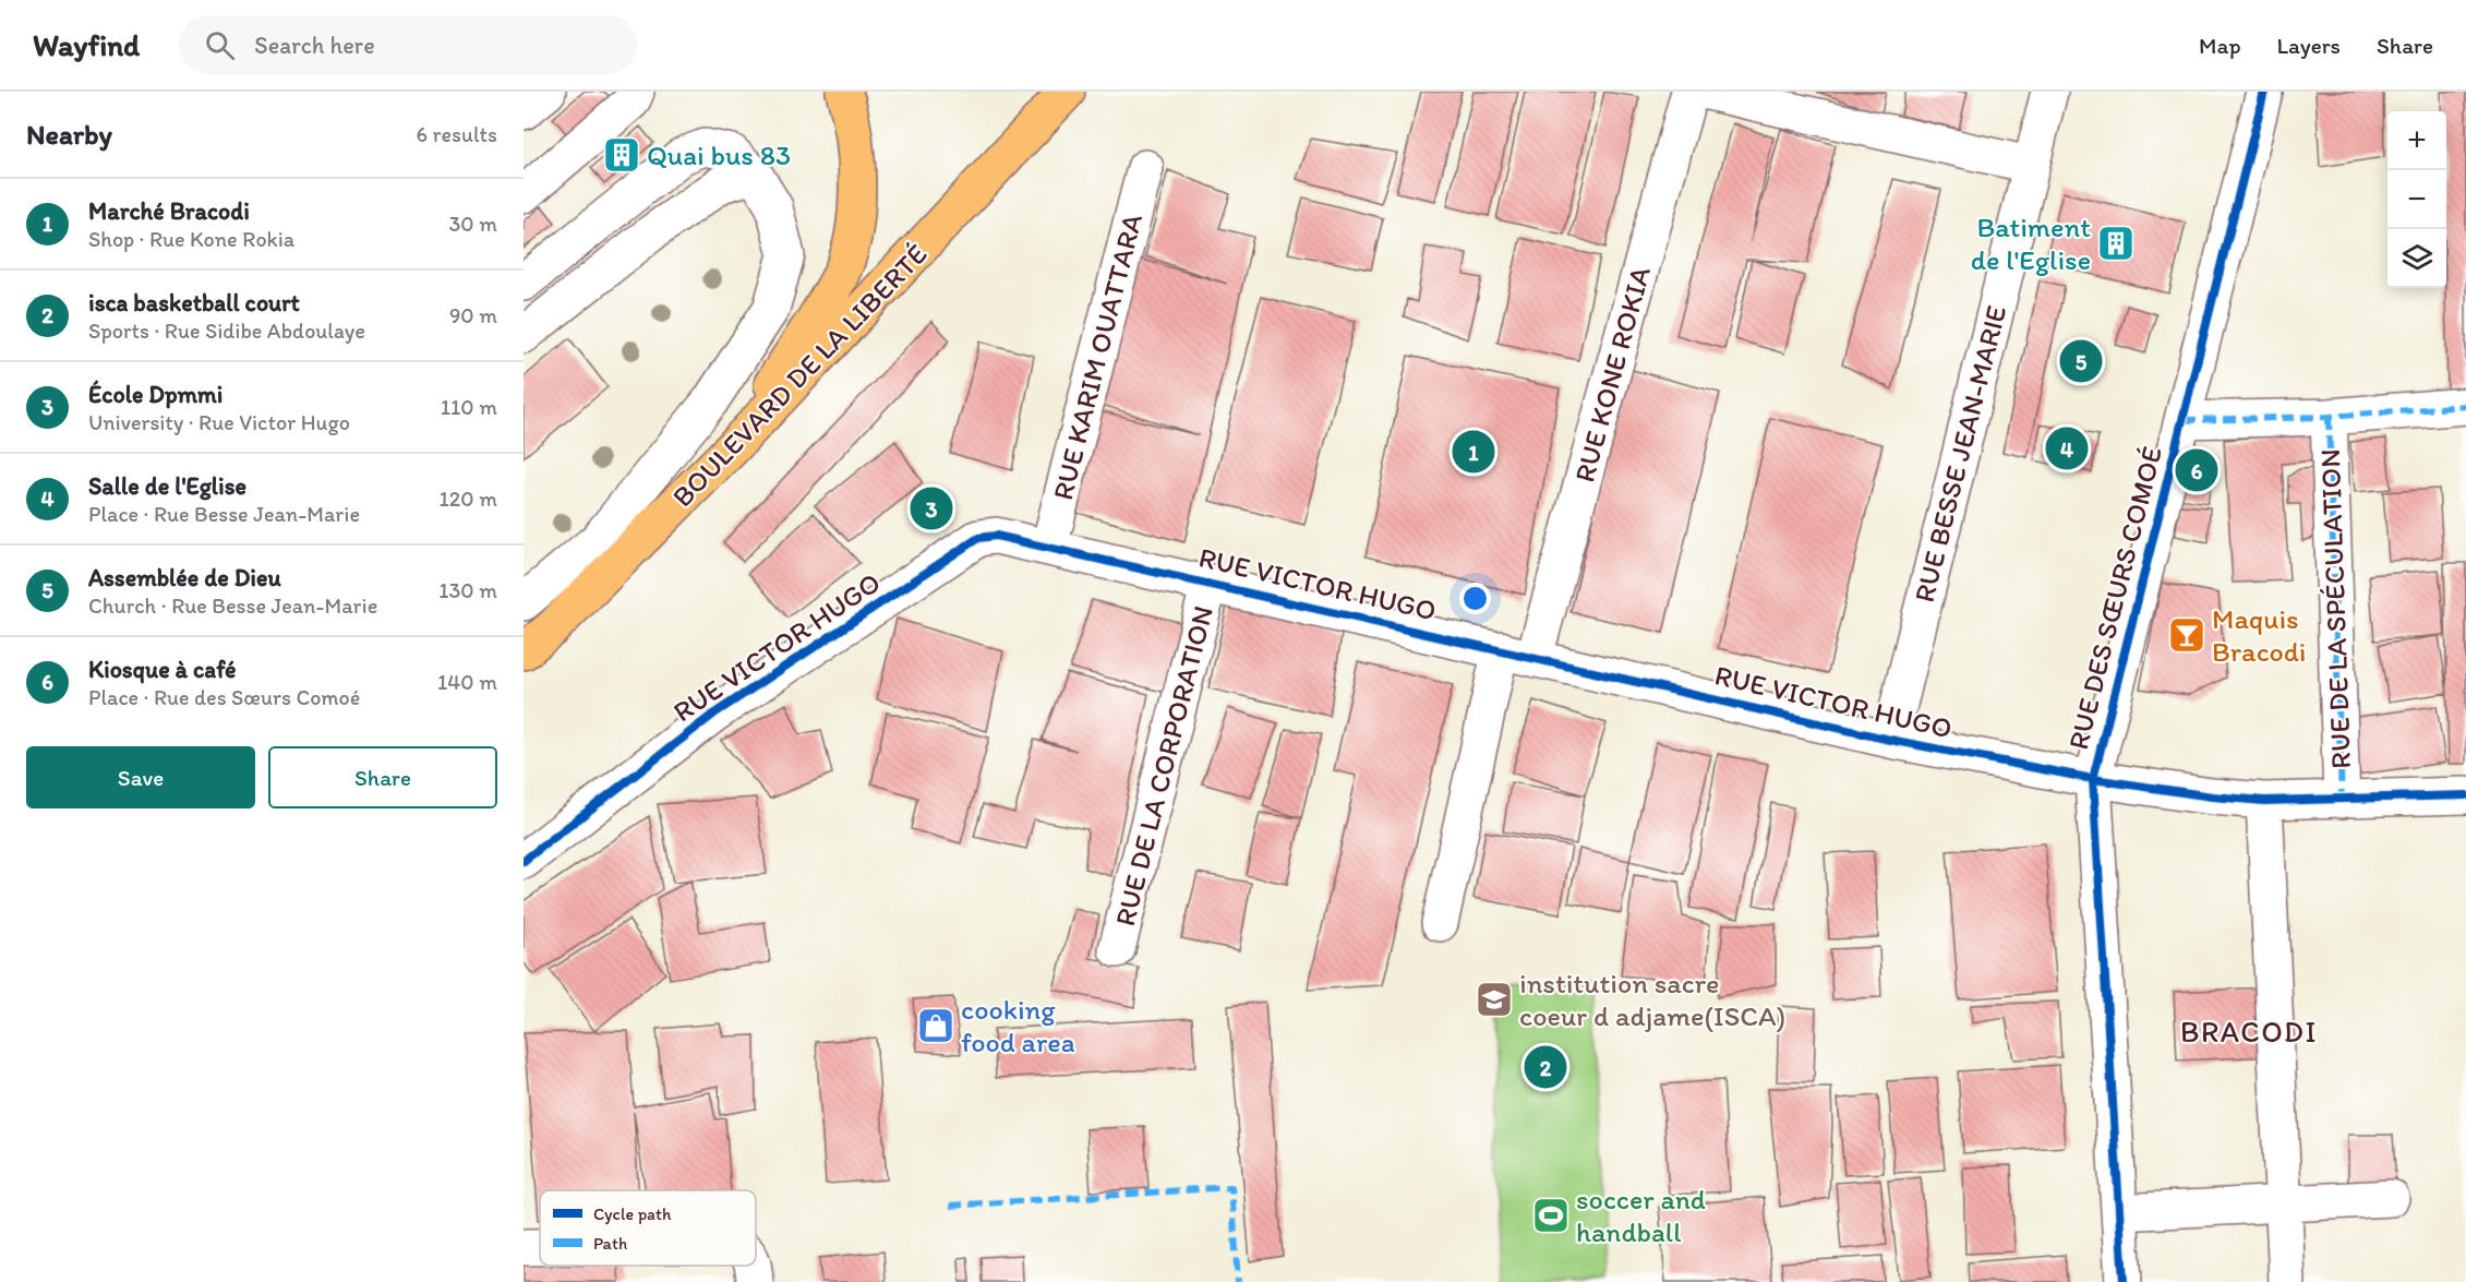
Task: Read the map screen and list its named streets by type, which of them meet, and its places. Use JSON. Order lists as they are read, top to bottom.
{
  "streets": {
    "main road": ["BOULEVARD DE LA LIBERTÉ"],
    "street": [
      "RUE KARIM OUATTARA",
      "RUE KONE ROKIA",
      "RUE BESSE JEAN-MARIE",
      "RUE VICTOR HUGO",
      "RUE DES SŒURS COMOÉ",
      "RUE DE LA SPÉCULATION",
      "RUE DE LA CORPORATION"
    ]
  },
  "crossings": [
    ["RUE KARIM OUATTARA", "RUE VICTOR HUGO"],
    ["RUE KONE ROKIA", "RUE VICTOR HUGO"],
    ["RUE BESSE JEAN-MARIE", "RUE VICTOR HUGO"],
    ["RUE VICTOR HUGO", "RUE DES SŒURS COMOÉ"],
    ["RUE VICTOR HUGO", "RUE DE LA SPÉCULATION"],
    ["RUE VICTOR HUGO", "RUE DE LA CORPORATION"]
  ],
  "districts": ["BRACODI"],
  "places": {
    "building": ["Quai bus 83", "Batiment de l'Eglise"],
    "bar": ["Maquis Bracodi"],
    "school or university": ["institution sacre coeur d adjame(ISCA)"],
    "shop": ["cooking food area"],
    "sports": ["soccer and handball"]
  },
  "legend": ["Cycle path", "Path"],
  "page": {
    "header": "Wayfind",
    "search": "Search here",
    "nav": ["Map", "Layers", "Share"],
    "heading": ["Nearby", "6 results"],
    "map_buttons": ["+", "−"],
    "list": [
      {
        "mark": "1",
        "name": "Marché Bracodi",
        "note": "Shop · Rue Kone Rokia",
        "value": "30 m"
      },
      {
        "mark": "2",
        "name": "isca basketball court",
        "note": "Sports · Rue Sidibe Abdoulaye",
        "value": "90 m"
      },
      {
        "mark": "3",
        "name": "École Dpmmi",
        "note": "University · Rue Victor Hugo",
        "value": "110 m"
      },
      {
        "mark": "4",
        "name": "Salle de l'Eglise",
        "note": "Place · Rue Besse Jean-Marie",
        "value": "120 m"
      },
      {
        "mark": "5",
        "name": "Assemblée de Dieu",
        "note": "Church · Rue Besse Jean-Marie",
        "value": "130 m"
      },
      {
        "mark": "6",
        "name": "Kiosque à café",
        "note": "Place · Rue des Sœurs Comoé",
        "value": "140 m"
      }
    ],
    "pins": [
      "5",
      "4",
      "1",
      "6",
      "3",
      "2"
    ],
    "buttons": ["Save", "Share"]
  }
}
